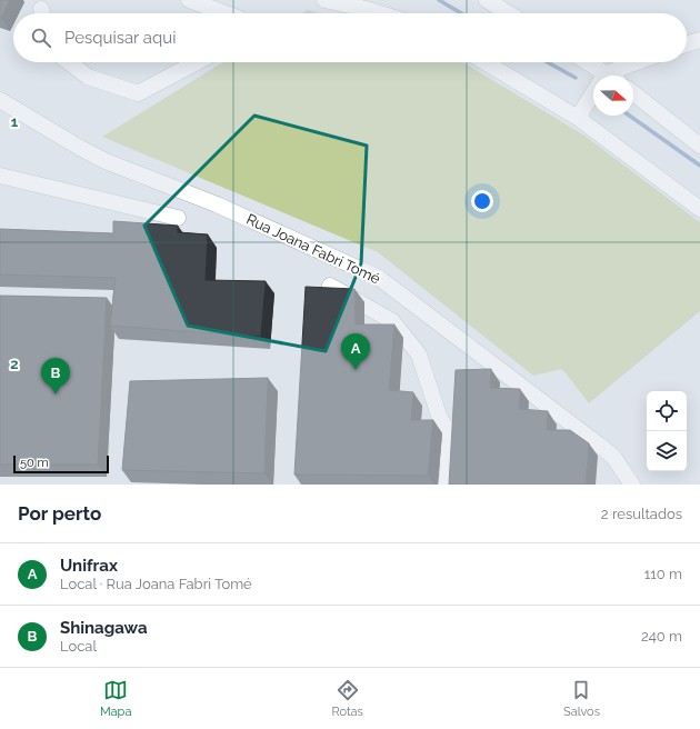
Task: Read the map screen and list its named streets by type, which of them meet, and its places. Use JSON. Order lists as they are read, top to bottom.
{
  "streets": {
    "street": ["Rua Joana Fabri Tomé"]
  },
  "scale_bar": "50 m",
  "north": "right",
  "page": {
    "search": "Pesquisar aqui",
    "pins": ["A", "B"],
    "scale": "50 m",
    "heading": ["Por perto", "2 resultados"],
    "list": [
      {
        "mark": "A",
        "name": "Unifrax",
        "note": "Local · Rua Joana Fabri Tomé",
        "value": "110 m"
      },
      {
        "mark": "B",
        "name": "Shinagawa",
        "note": "Local",
        "value": "240 m"
      }
    ],
    "nav": ["Mapa", "Rotas", "Salvos"]
  },
  "grid": {
    "rows": ["1", "2"]
  }
}
